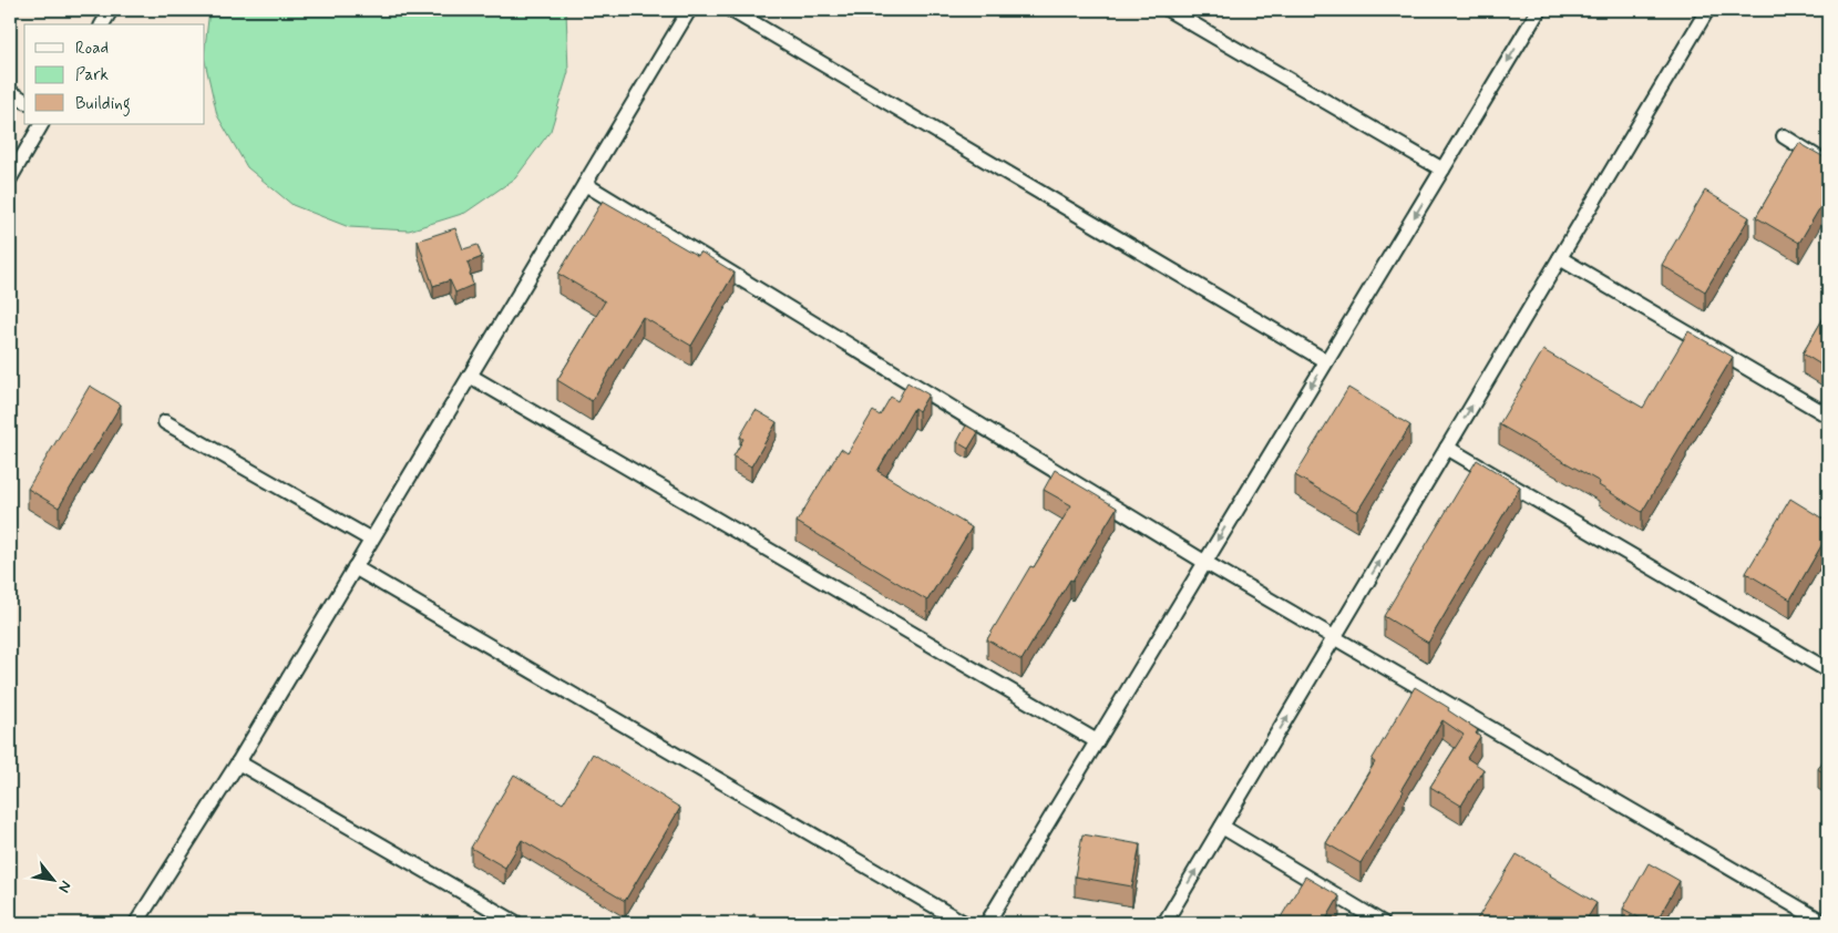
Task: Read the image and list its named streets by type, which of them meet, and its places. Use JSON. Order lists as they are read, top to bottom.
{
  "legend": ["Road", "Park", "Building"],
  "north": "bottom right"
}
